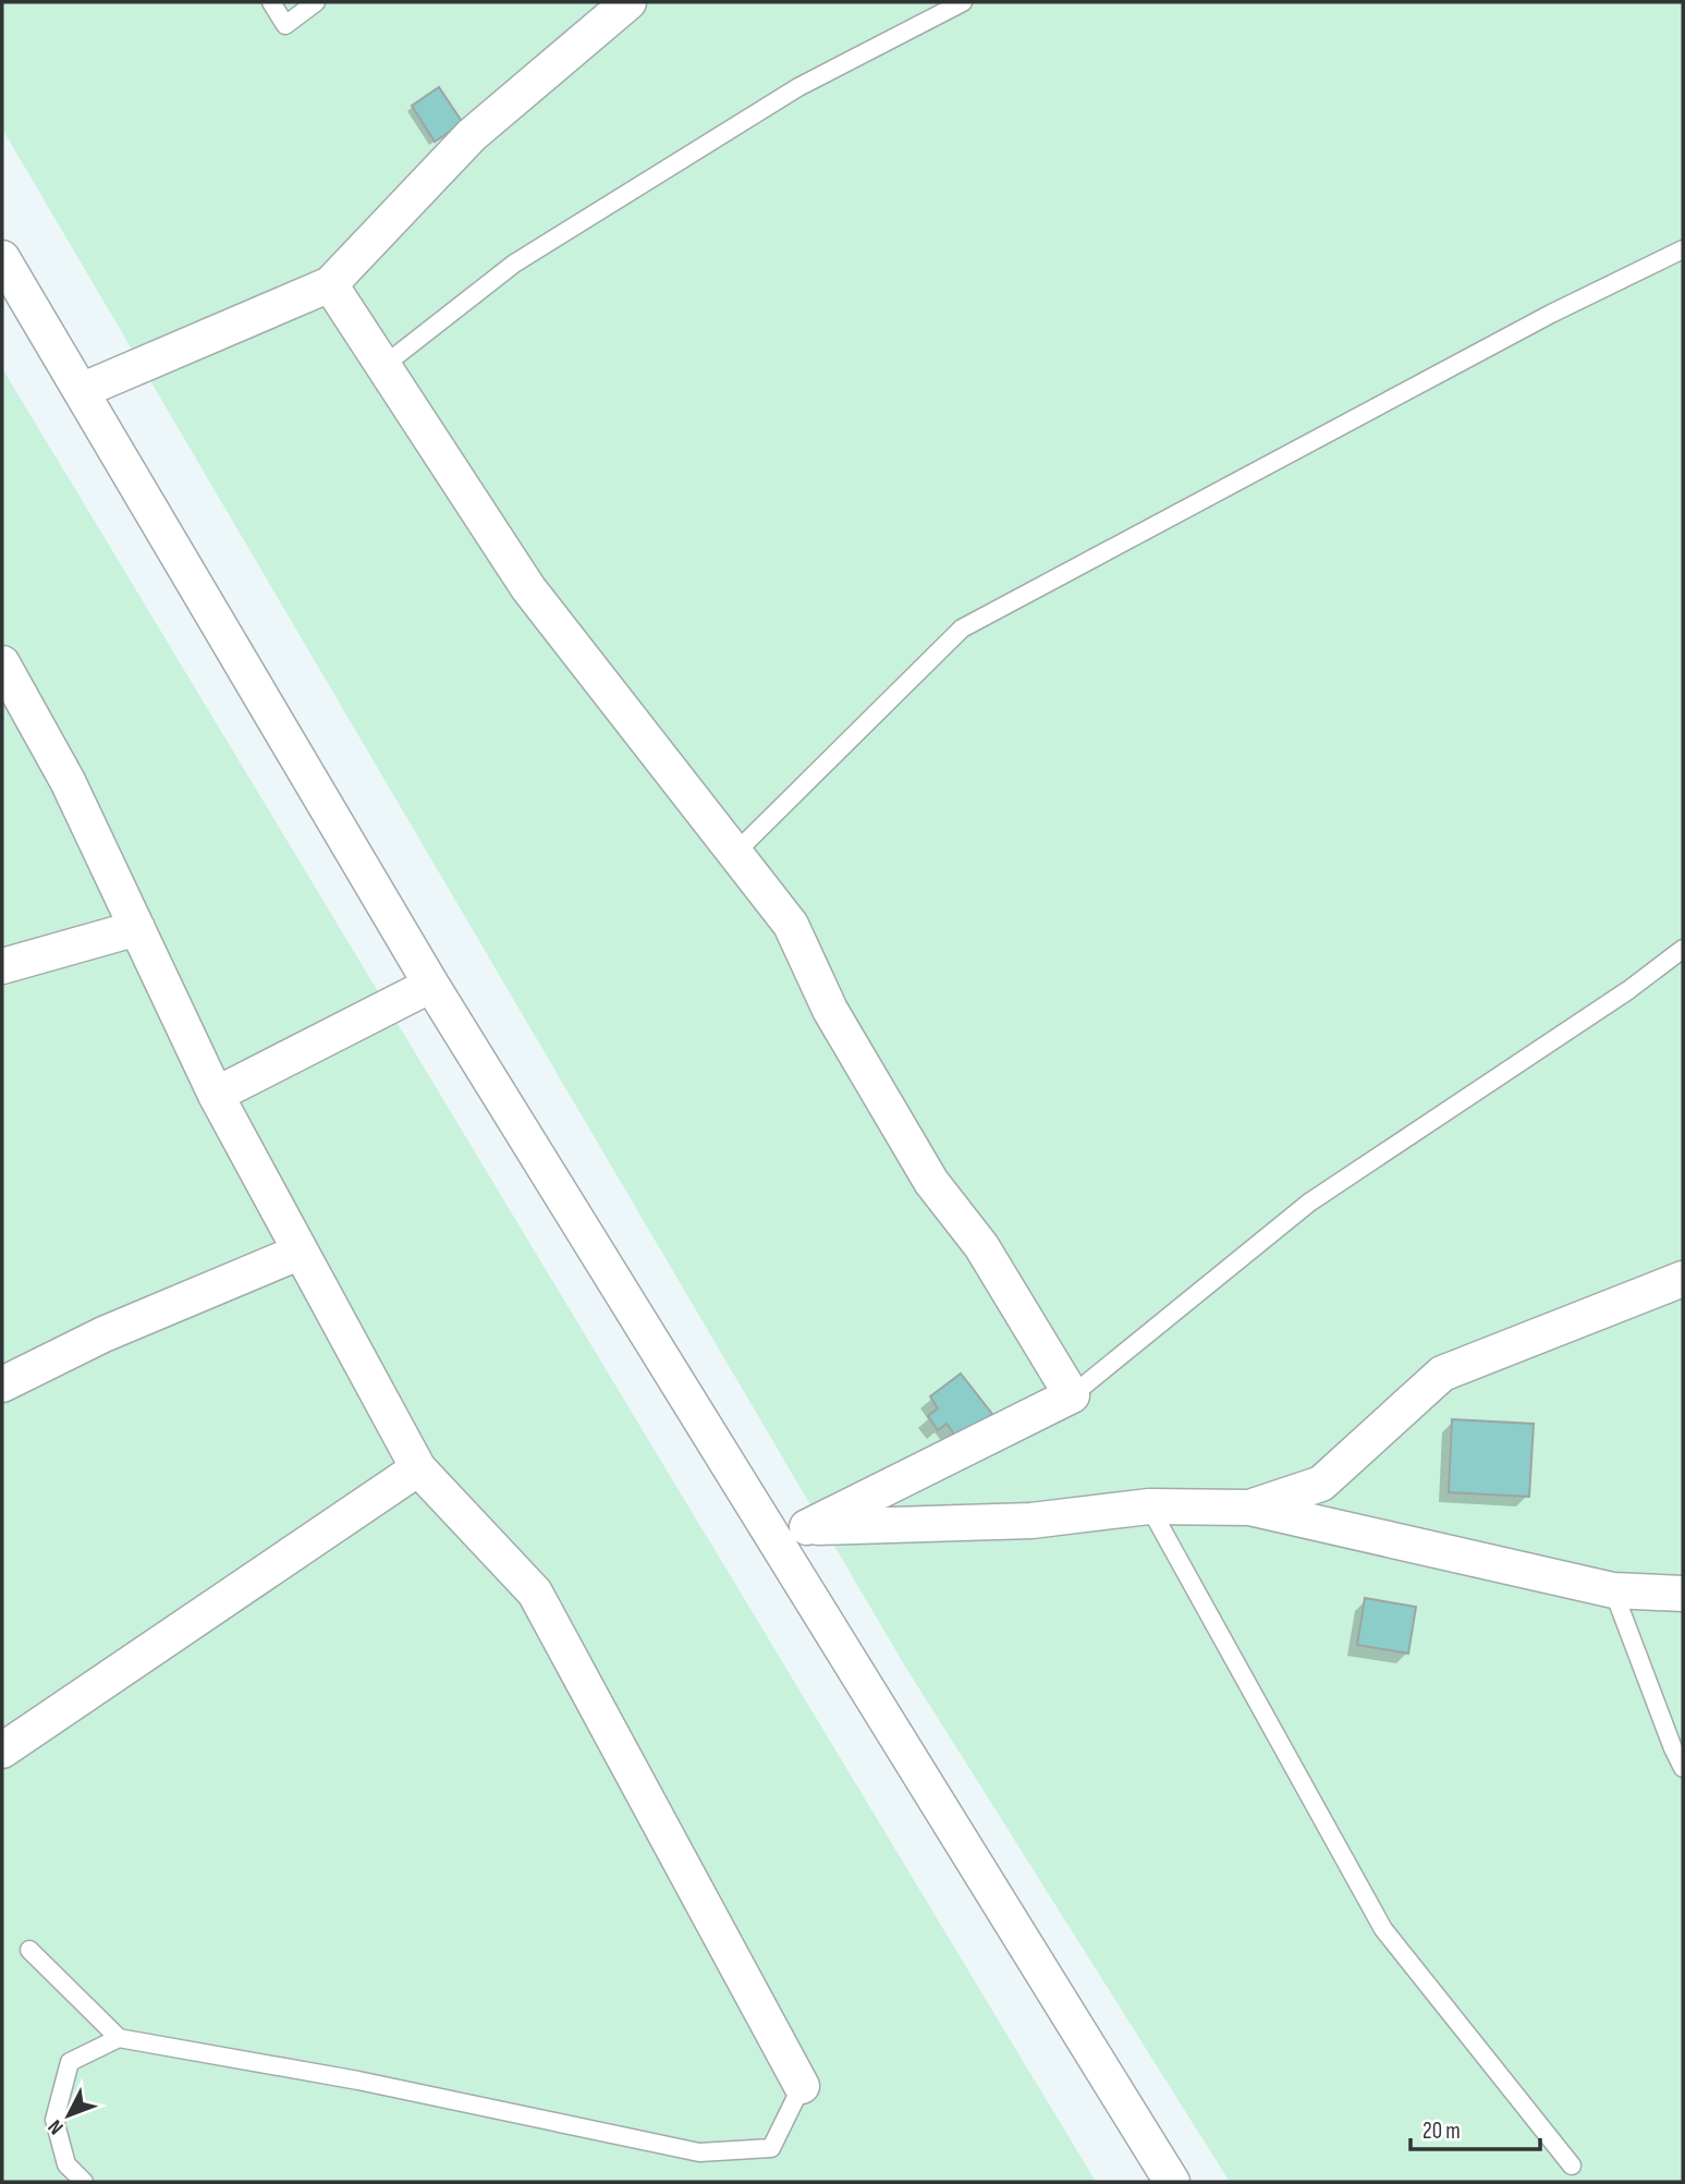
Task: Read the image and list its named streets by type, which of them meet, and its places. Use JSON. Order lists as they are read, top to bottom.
{
  "scale_bar": "20 m",
  "north": "bottom left"
}
